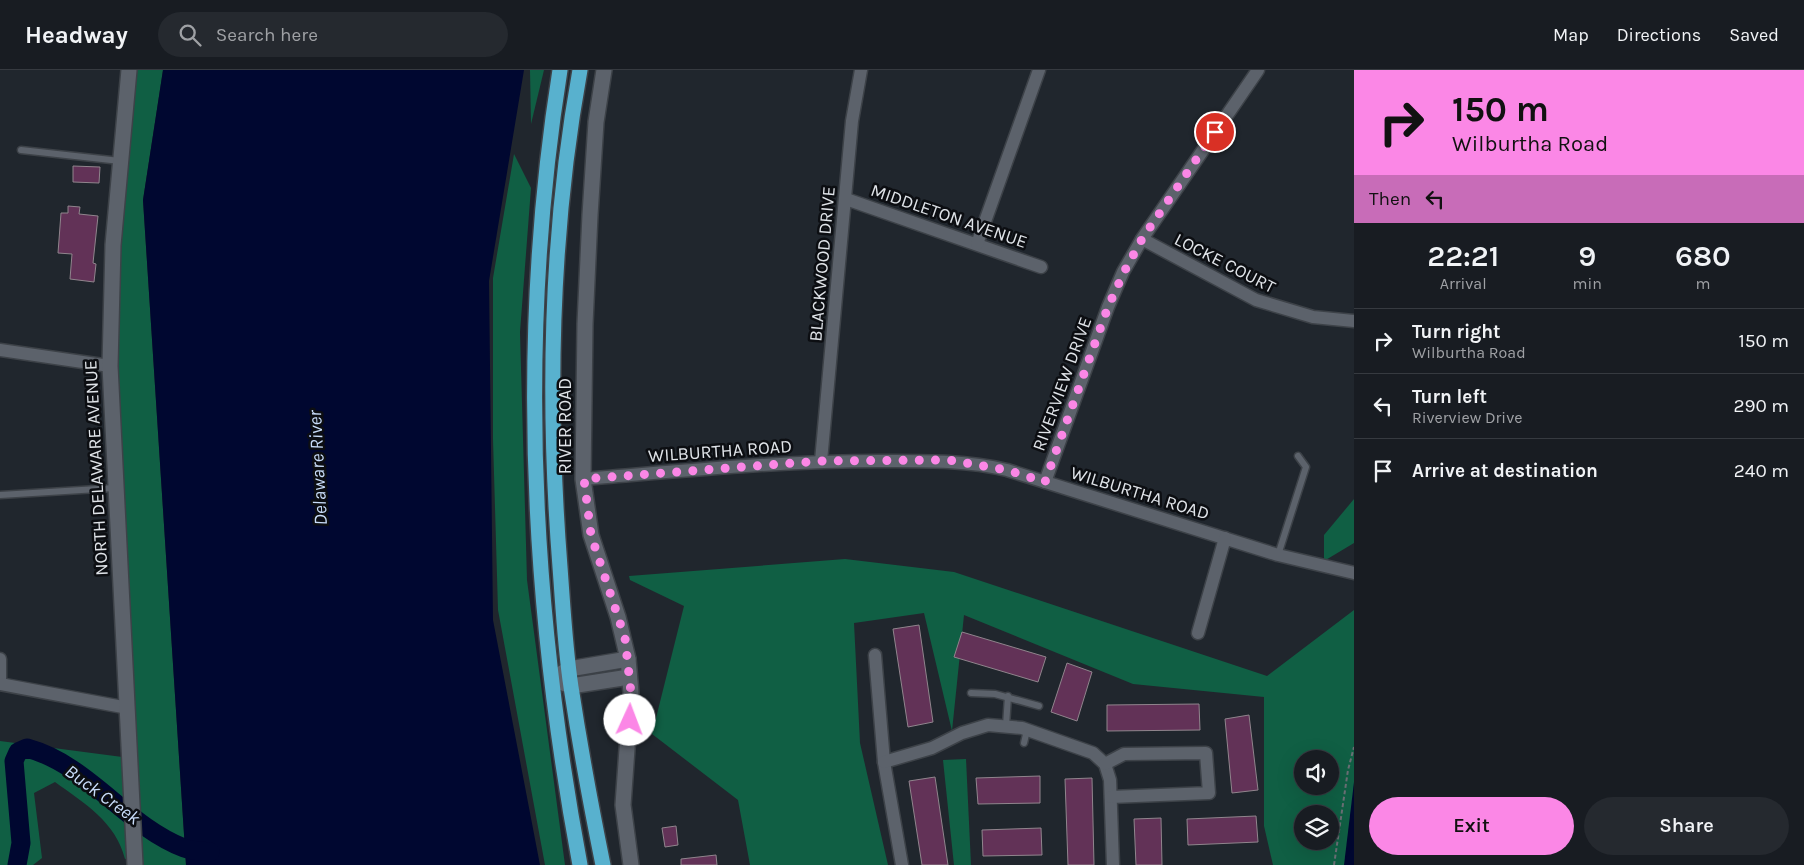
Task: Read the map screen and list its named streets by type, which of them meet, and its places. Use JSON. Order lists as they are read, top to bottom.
{
  "streets": {
    "highway": ["RIVER ROAD"],
    "street": [
      "MIDDLETON AVENUE",
      "LOCKE COURT",
      "BLACKWOOD DRIVE",
      "RIVERVIEW DRIVE",
      "WILBURTHA ROAD",
      "NORTH DELAWARE AVENUE"
    ]
  },
  "crossings": [
    ["MIDDLETON AVENUE", "BLACKWOOD DRIVE"],
    ["LOCKE COURT", "RIVERVIEW DRIVE"],
    ["BLACKWOOD DRIVE", "WILBURTHA ROAD"],
    ["RIVERVIEW DRIVE", "WILBURTHA ROAD"],
    ["RIVER ROAD", "WILBURTHA ROAD"]
  ],
  "water": ["Delaware River", "Buck Creek"],
  "page": {
    "header": "Headway",
    "search": "Search here",
    "nav": ["Map", "Directions", "Saved"],
    "turn": ["150 m", "Wilburtha Road"],
    "then": "Then",
    "eta": [
      "22:21",
      "Arrival",
      "9",
      "min",
      "680",
      "m"
    ],
    "list": [
      {
        "name": "Turn right",
        "note": "Wilburtha Road",
        "value": "150 m"
      },
      {
        "name": "Turn left",
        "note": "Riverview Drive",
        "value": "290 m"
      },
      {
        "name": "Arrive at destination",
        "value": "240 m"
      }
    ],
    "buttons": ["Exit", "Share"]
  }
}
